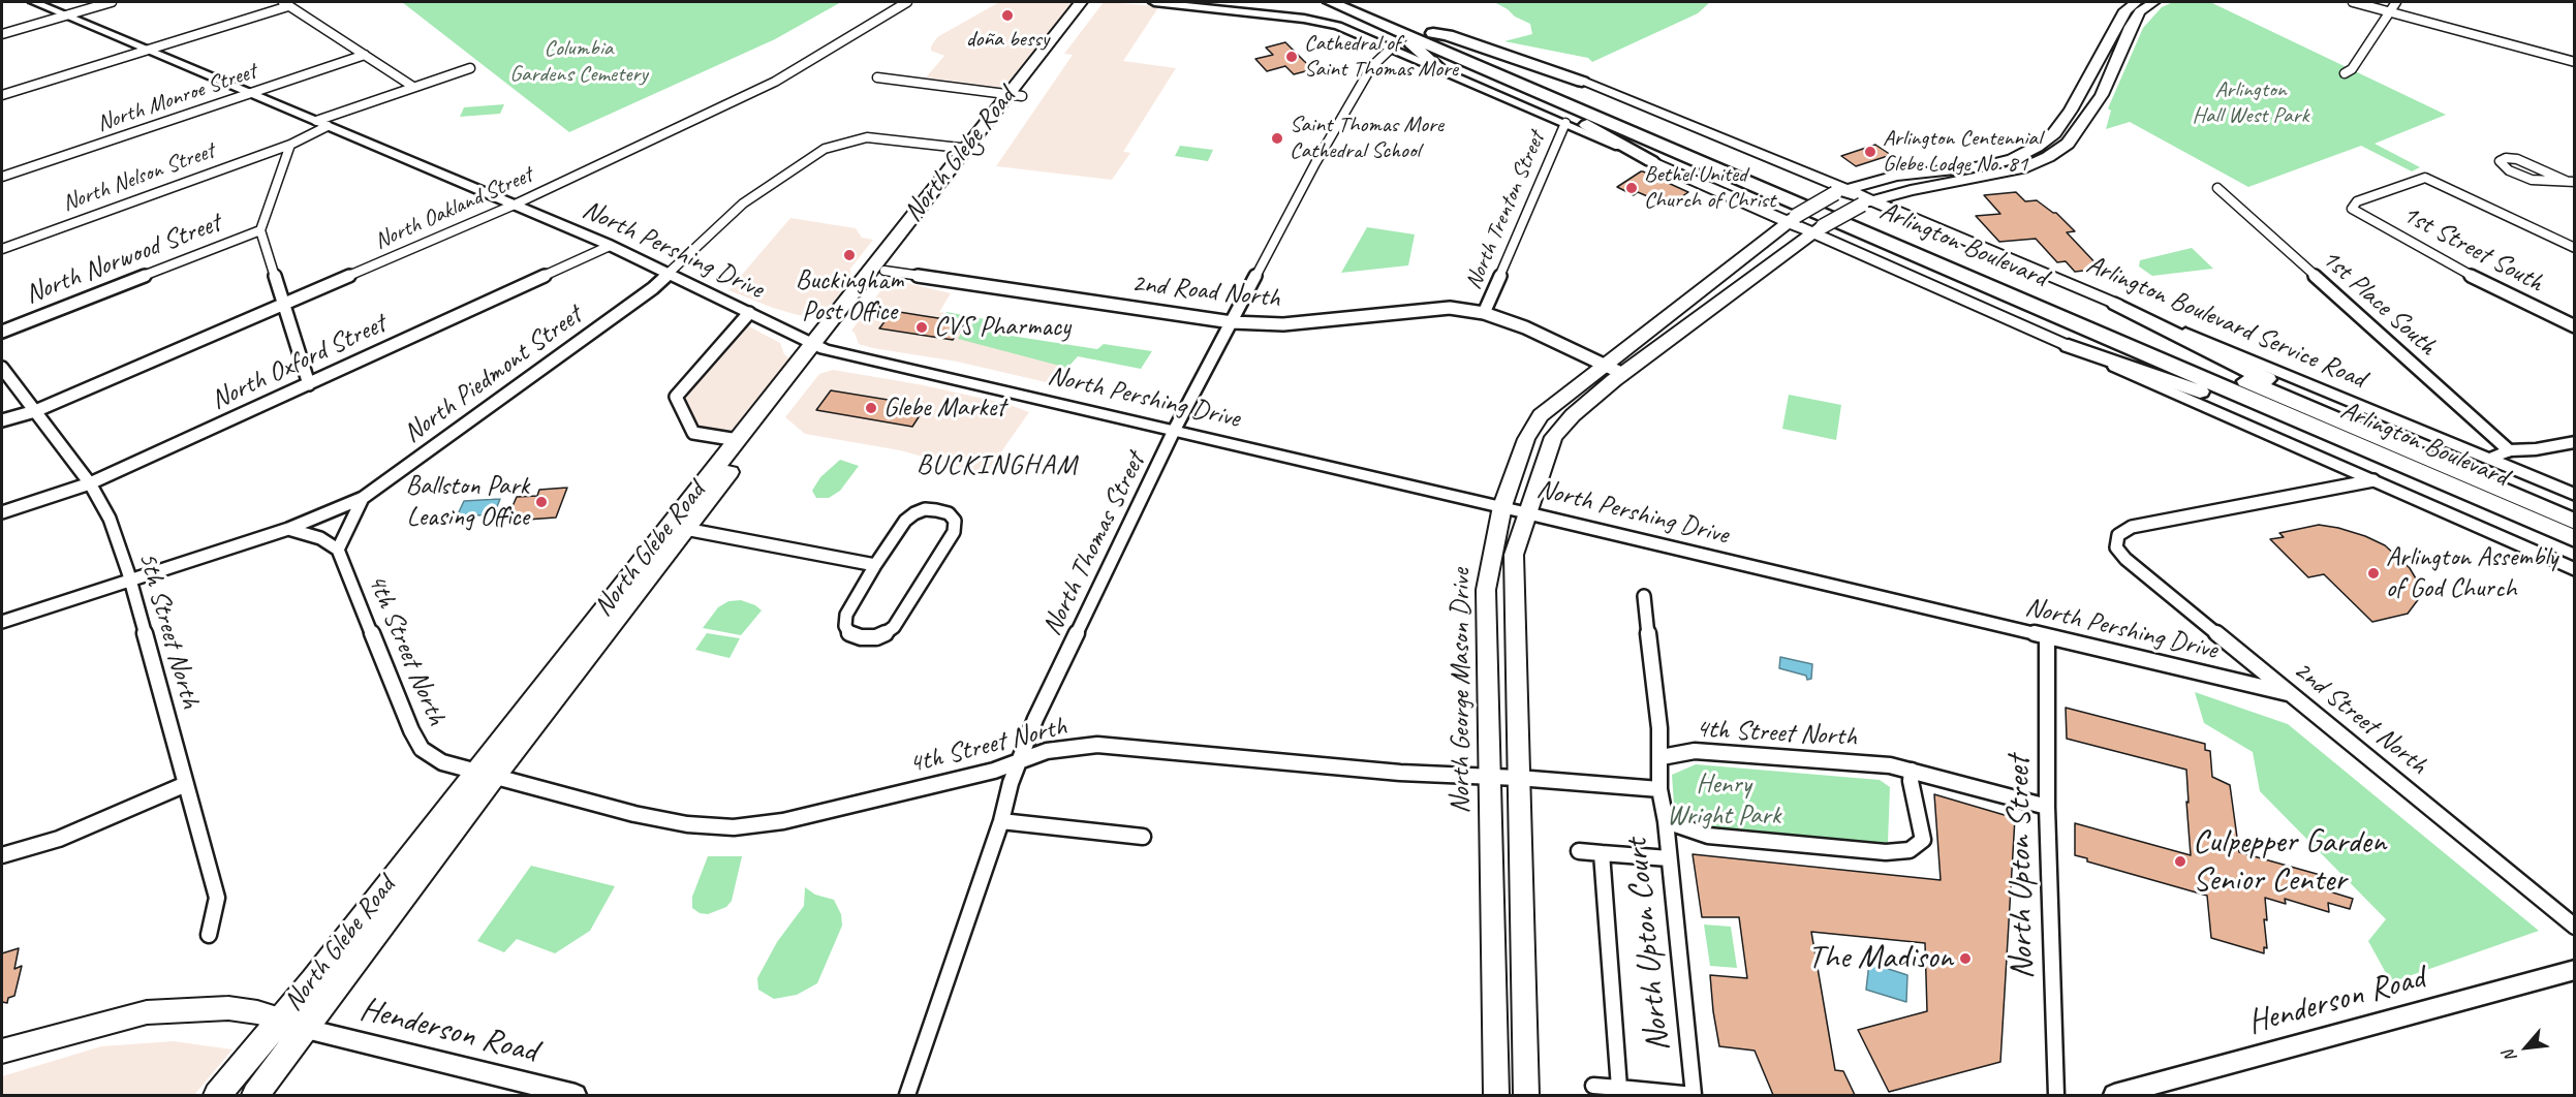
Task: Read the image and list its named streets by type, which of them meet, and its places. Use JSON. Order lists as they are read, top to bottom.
{
  "streets": {
    "highway": ["Arlington Boulevard"],
    "main road": ["North Glebe Road", "Arlington Boulevard Service Road", "North George Mason Drive"],
    "street": [
      "North Monroe Street",
      "North Nelson Street",
      "North Oakland Street",
      "North Trenton Street",
      "1st Street South",
      "North Pershing Drive",
      "North Norwood Street",
      "2nd Road North",
      "1st Place South",
      "North Oxford Street",
      "North Piedmont Street",
      "North Thomas Street",
      "5th Street North",
      "4th Street North",
      "2nd Street North",
      "North Upton Street",
      "North Upton Court",
      "Henderson Road"
    ]
  },
  "crossings": [
    ["North Monroe Street", "North Pershing Drive"],
    ["North Glebe Road", "North Pershing Drive"],
    ["North Glebe Road", "2nd Road North"],
    ["North Glebe Road", "North Piedmont Street"],
    ["North Glebe Road", "4th Street North"],
    ["North Glebe Road", "Henderson Road"],
    ["North Oakland Street", "North Pershing Drive"],
    ["North Oakland Street", "5th Street North"],
    ["North Trenton Street", "2nd Road North"],
    ["North Pershing Drive", "North Oxford Street"],
    ["North Pershing Drive", "North Piedmont Street"],
    ["North Pershing Drive", "North Thomas Street"],
    ["North Pershing Drive", "North George Mason Drive"],
    ["North Pershing Drive", "2nd Street North"],
    ["North Pershing Drive", "North Upton Street"],
    ["2nd Road North", "North Thomas Street"],
    ["2nd Road North", "North George Mason Drive"],
    ["Arlington Boulevard Service Road", "North George Mason Drive"],
    ["North Oxford Street", "5th Street North"],
    ["North Piedmont Street", "5th Street North"],
    ["North Thomas Street", "4th Street North"],
    ["4th Street North", "North George Mason Drive"],
    ["4th Street North", "North Upton Street"],
    ["4th Street North", "North Upton Court"]
  ],
  "districts": ["BUCKINGHAM"],
  "parks": ["Columbia Gardens Cemetery", "Arlington Hall West Park", "Henry Wright Park"],
  "places": [
    "doña bessy",
    "Cathedral of Saint Thomas More",
    "Saint Thomas More Cathedral School",
    "Arlington Centennial Glebe Lodge No. 81",
    "Bethel United Church of Christ",
    "Buckingham Post Office",
    "CVS Pharmacy",
    "Glebe Market",
    "Ballston Park Leasing Office",
    "Arlington Assembly of God Church",
    "Culpepper Garden Senior Center",
    "The Madison"
  ],
  "north": "bottom left"
}
